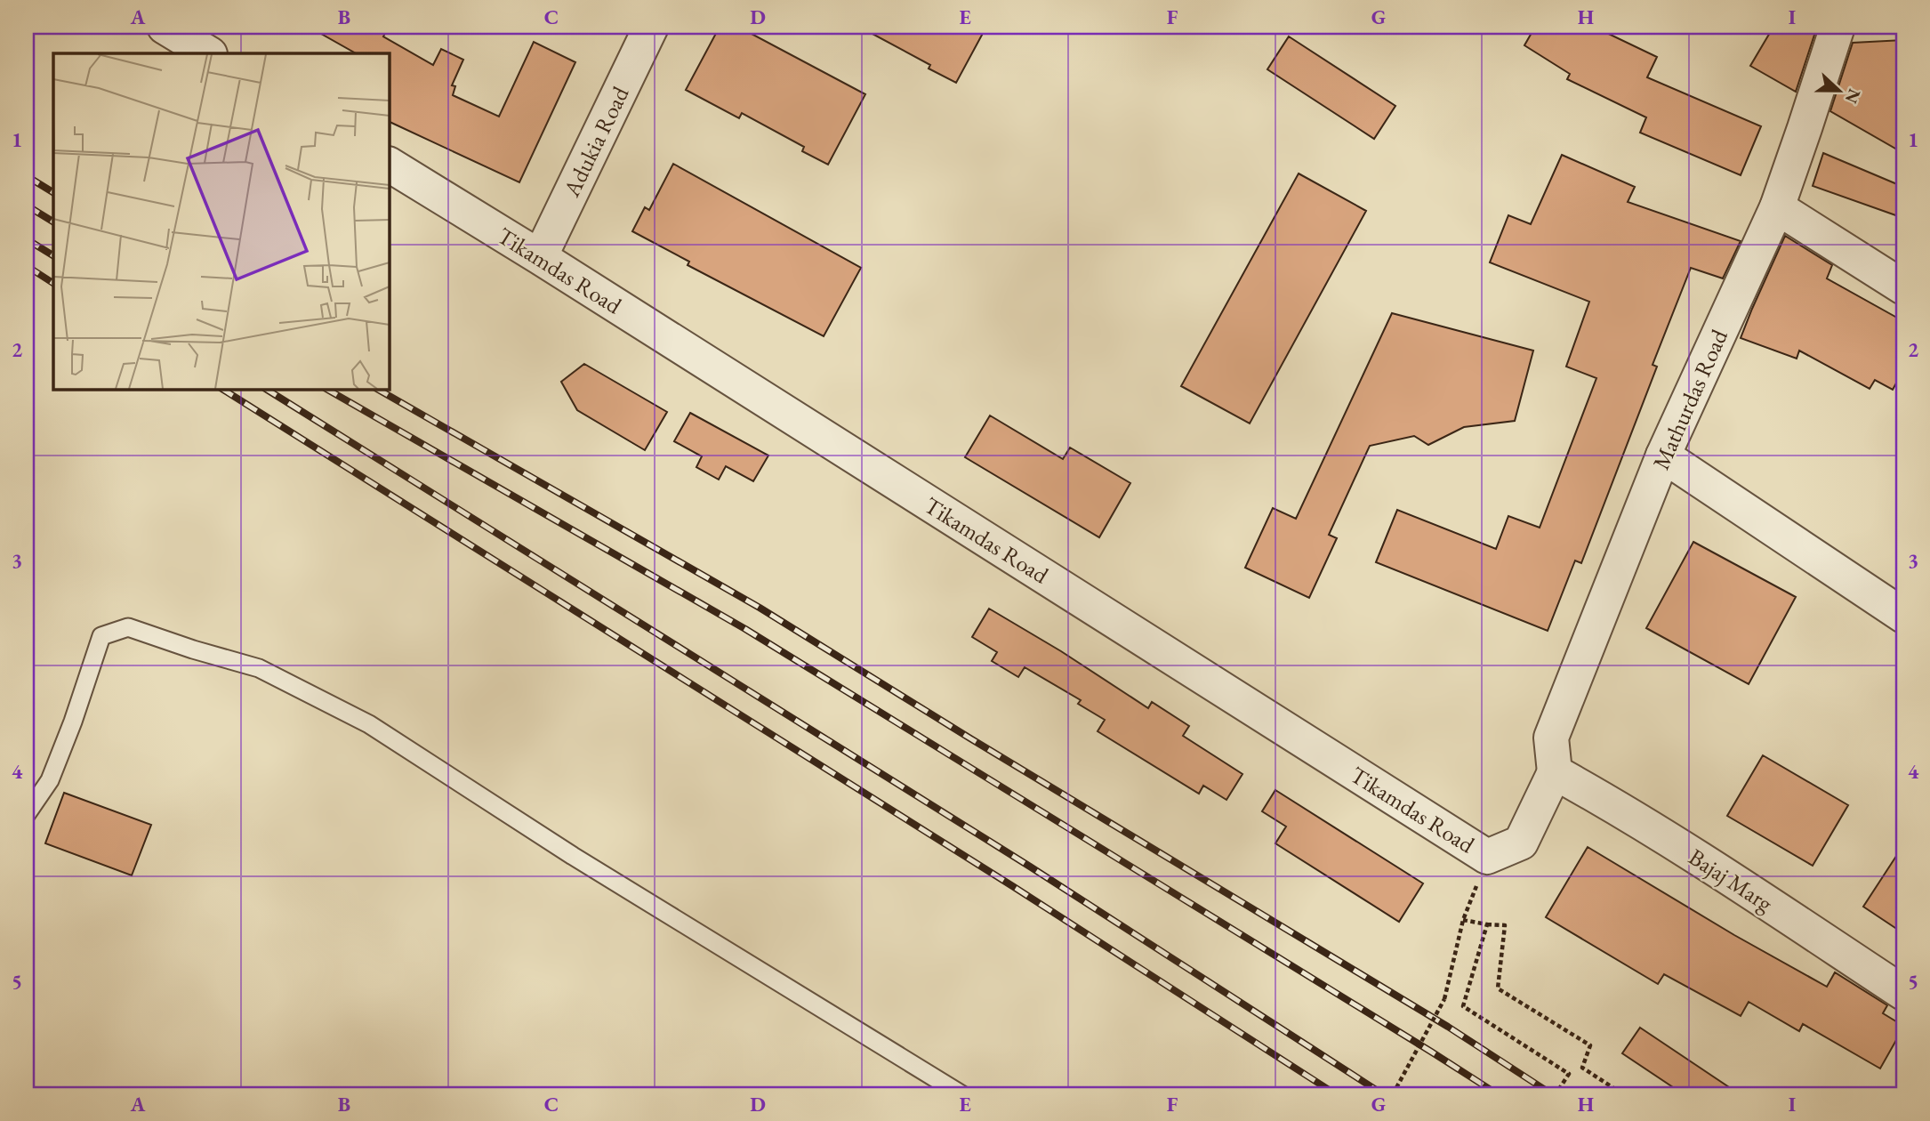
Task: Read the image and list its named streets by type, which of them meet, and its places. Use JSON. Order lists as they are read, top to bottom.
{
  "streets": {
    "street": [
      "Adukia Road",
      "Tikamdas Road",
      "Mathurdas Road",
      "Bajaj Marg"
    ]
  },
  "crossings": [
    ["Adukia Road", "Tikamdas Road"],
    ["Tikamdas Road", "Mathurdas Road"],
    ["Tikamdas Road", "Bajaj Marg"],
    ["Mathurdas Road", "Bajaj Marg"]
  ],
  "north": "right",
  "grid": {
    "columns": [
      "A",
      "B",
      "C",
      "D",
      "E",
      "F",
      "G",
      "H",
      "I"
    ],
    "rows": [
      "1",
      "2",
      "3",
      "4",
      "5"
    ]
  }
}
